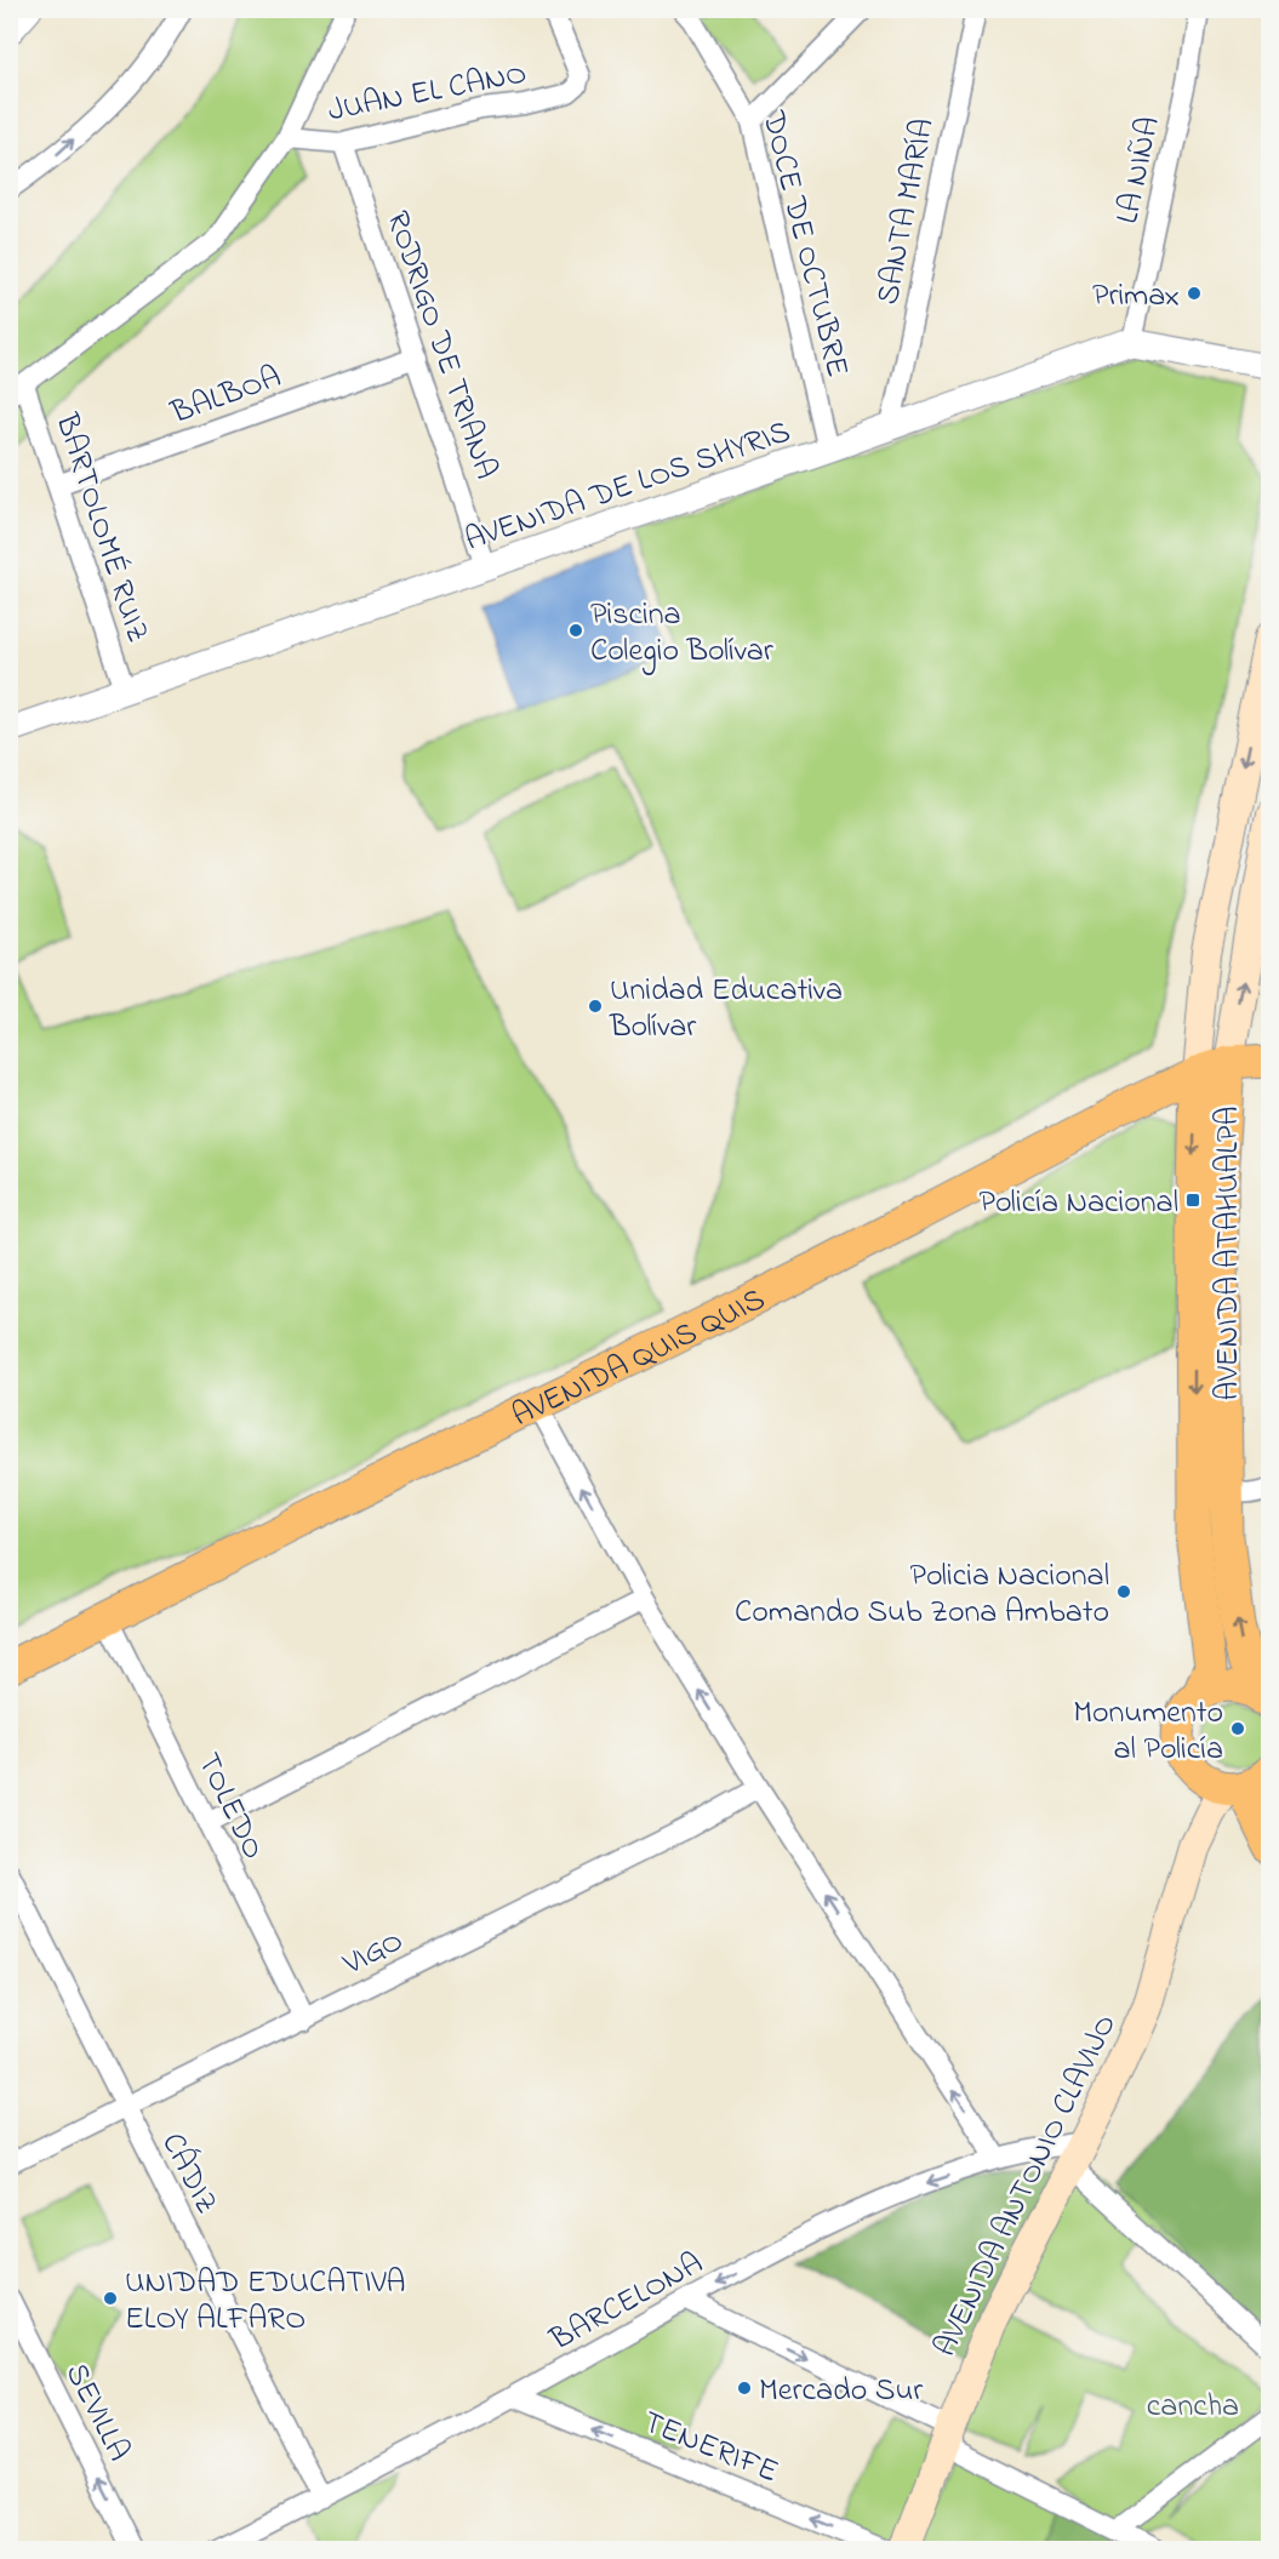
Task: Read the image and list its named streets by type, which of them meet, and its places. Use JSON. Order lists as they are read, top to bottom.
{
  "streets": {
    "main road": ["AVENIDA ATAHUALPA", "AVENIDA QUIS QUIS", "AVENIDA ANTONIO CLAVIJO"],
    "street": [
      "JUAN EL CANO",
      "LA NIÑA",
      "SANTA MARÍA",
      "DOCE DE OCTUBRE",
      "RODRIGO DE TRIANA",
      "BALBOA",
      "AVENIDA DE LOS SHYRIS",
      "BARTOLOMÉ RUIZ",
      "TOLEDO",
      "VIGO",
      "CÁDIZ",
      "BARCELONA",
      "SEVILLA",
      "TENERIFE"
    ]
  },
  "crossings": [
    ["JUAN EL CANO", "RODRIGO DE TRIANA"],
    ["LA NIÑA", "AVENIDA DE LOS SHYRIS"],
    ["SANTA MARÍA", "AVENIDA DE LOS SHYRIS"],
    ["DOCE DE OCTUBRE", "AVENIDA DE LOS SHYRIS"],
    ["RODRIGO DE TRIANA", "BALBOA"],
    ["RODRIGO DE TRIANA", "AVENIDA DE LOS SHYRIS"],
    ["BALBOA", "BARTOLOMÉ RUIZ"],
    ["AVENIDA DE LOS SHYRIS", "BARTOLOMÉ RUIZ"],
    ["AVENIDA ATAHUALPA", "AVENIDA QUIS QUIS"],
    ["AVENIDA QUIS QUIS", "TOLEDO"],
    ["TOLEDO", "VIGO"],
    ["VIGO", "CÁDIZ"],
    ["CÁDIZ", "BARCELONA"],
    ["AVENIDA ANTONIO CLAVIJO", "BARCELONA"],
    ["BARCELONA", "TENERIFE"]
  ],
  "one_way": ["BARCELONA", "SEVILLA"],
  "parks": ["cancha"],
  "places": {
    "other": [
      "Primax",
      "Piscina Colegio Bolívar",
      "Unidad Educativa Bolívar",
      "Policia Nacional Comando Sub Zona Ambato",
      "Monumento al Policía",
      "UNIDAD EDUCATIVA ELOY ALFARO",
      "Mercado Sur"
    ],
    "transit": ["Policía Nacional"]
  }
}
